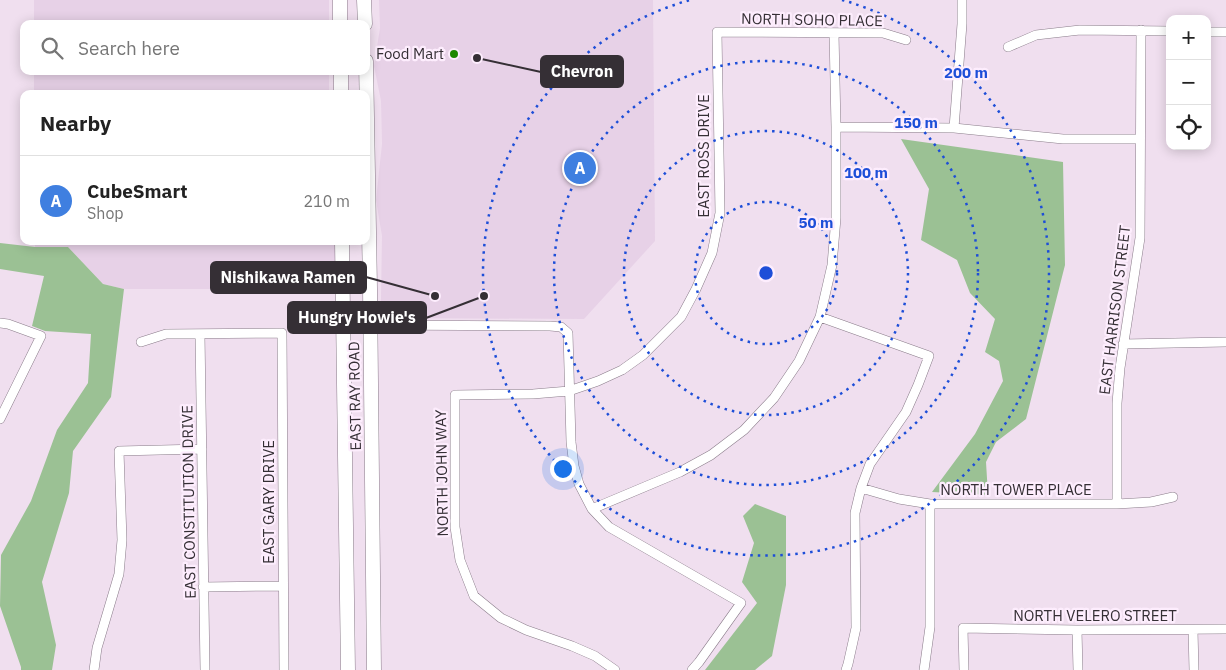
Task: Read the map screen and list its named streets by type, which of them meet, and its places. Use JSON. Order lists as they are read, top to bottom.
{
  "streets": {
    "main road": ["EAST RAY ROAD"],
    "street": [
      "NORTH SOHO PLACE",
      "EAST ROSS DRIVE",
      "EAST HARRISON STREET",
      "NORTH JOHN WAY",
      "NORTH TOWER PLACE",
      "EAST CONSTITUTION DRIVE",
      "EAST GARY DRIVE",
      "NORTH VELERO STREET"
    ]
  },
  "crossings": [
    ["NORTH SOHO PLACE", "EAST ROSS DRIVE"],
    ["EAST ROSS DRIVE", "NORTH JOHN WAY"],
    ["EAST HARRISON STREET", "NORTH TOWER PLACE"],
    ["EAST CONSTITUTION DRIVE", "EAST GARY DRIVE"]
  ],
  "places": [
    "Food Mart",
    "Chevron",
    "Nishikawa Ramen",
    "Hungry Howie's"
  ],
  "page": {
    "map_buttons": ["+", "−"],
    "search": "Search here",
    "heading": "Nearby",
    "pins": "A",
    "list": [
      {
        "mark": "A",
        "name": "CubeSmart",
        "note": "Shop",
        "value": "210 m"
      }
    ]
  },
  "rings": [
    "200 m",
    "150 m",
    "100 m",
    "50 m"
  ]
}
